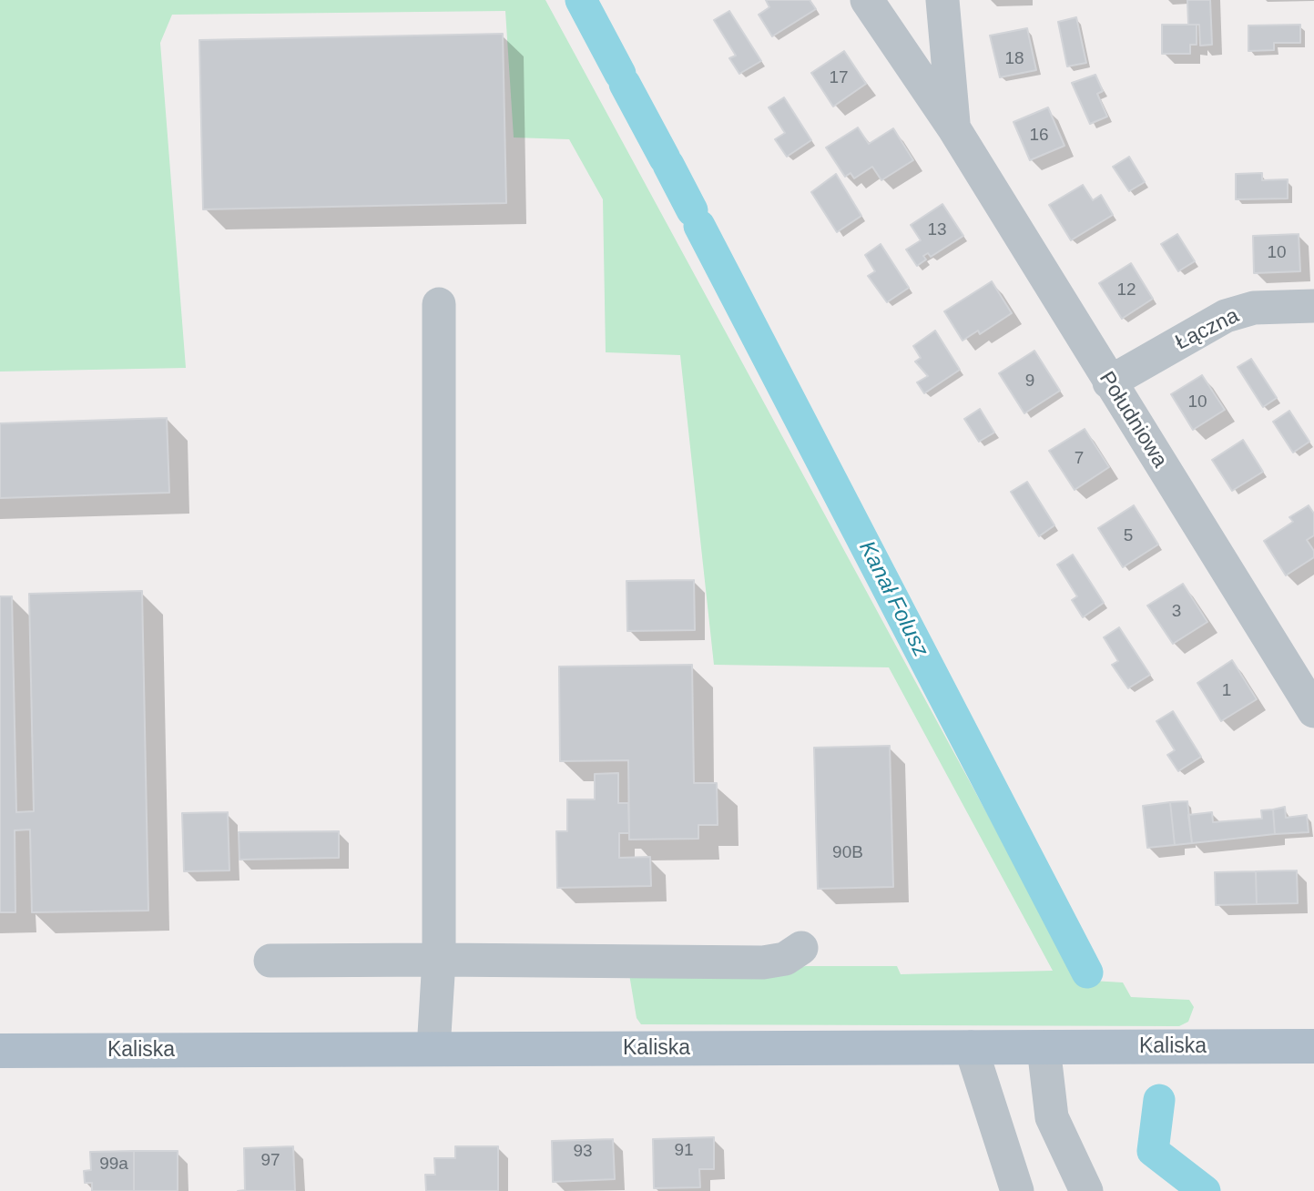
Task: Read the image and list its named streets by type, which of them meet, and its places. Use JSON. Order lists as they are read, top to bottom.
{
  "streets": {
    "main road": ["Kaliska"],
    "street": ["Łączna", "Południowa"]
  },
  "crossings": [
    ["Łączna", "Południowa"]
  ],
  "water": ["Kanał Folusz"],
  "house_numbers": [
    "18",
    "17",
    "16",
    "13",
    "10",
    "12",
    "9",
    "10",
    "7",
    "5",
    "3",
    "1",
    "90B",
    "91",
    "93",
    "97",
    "99a"
  ]
}
